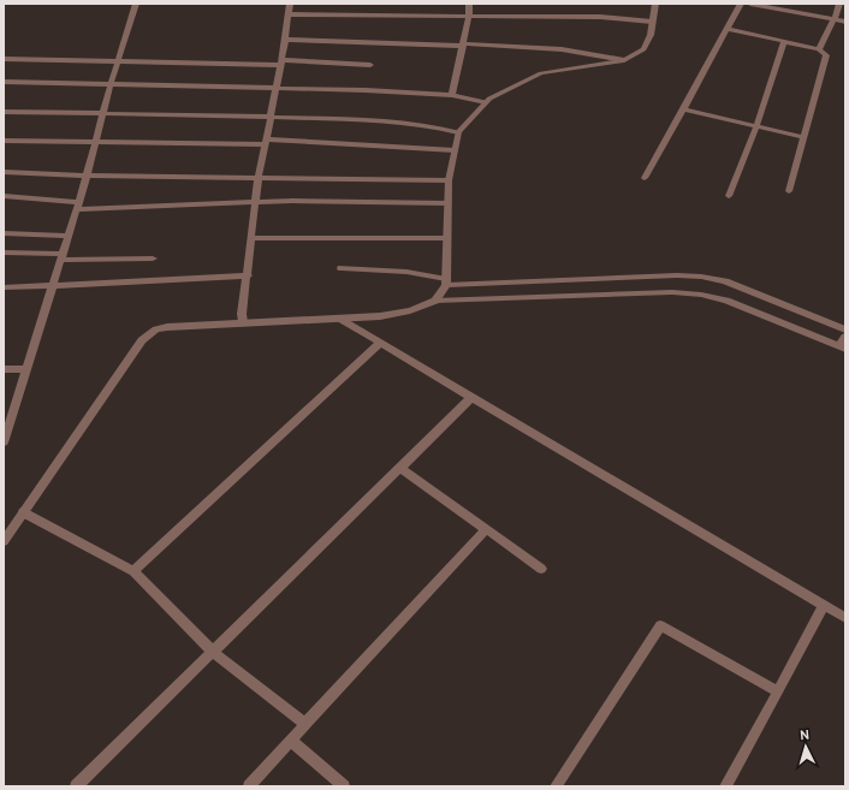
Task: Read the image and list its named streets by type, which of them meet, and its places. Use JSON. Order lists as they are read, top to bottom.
{
  "north": "top"
}
